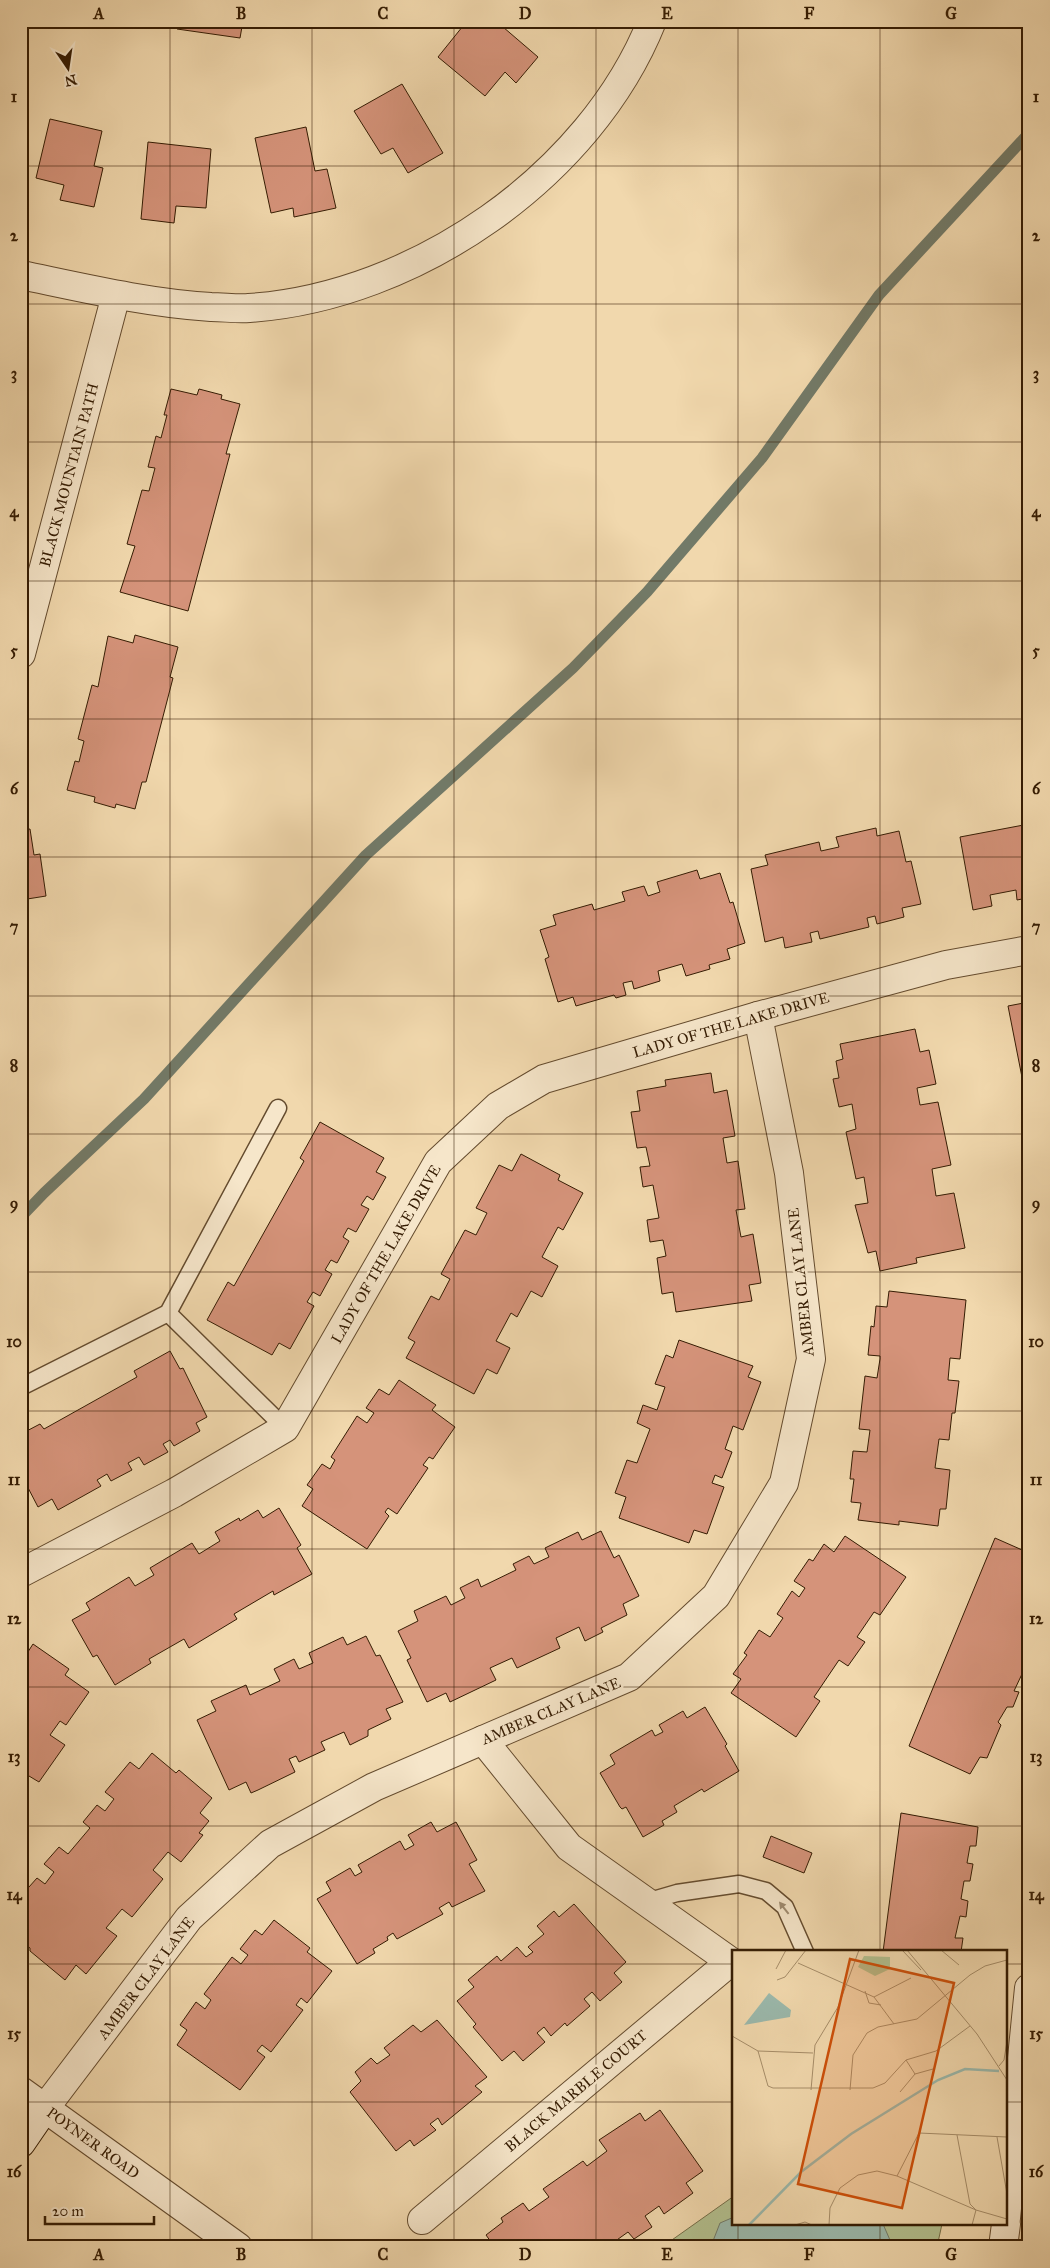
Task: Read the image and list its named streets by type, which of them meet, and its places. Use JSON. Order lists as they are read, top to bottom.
{
  "streets": {
    "street": [
      "BLACK MOUNTAIN PATH",
      "LADY OF THE LAKE DRIVE",
      "AMBER CLAY LANE",
      "BLACK MARBLE COURT",
      "POYNER ROAD"
    ]
  },
  "crossings": [
    ["LADY OF THE LAKE DRIVE", "AMBER CLAY LANE"],
    ["AMBER CLAY LANE", "POYNER ROAD"]
  ],
  "scale_bar": "20 m",
  "north": "bottom",
  "grid": {
    "columns": [
      "A",
      "B",
      "C",
      "D",
      "E",
      "F",
      "G"
    ],
    "rows": [
      "1",
      "2",
      "3",
      "4",
      "5",
      "6",
      "7",
      "8",
      "9",
      "10",
      "11",
      "12",
      "13",
      "14",
      "15",
      "16"
    ]
  }
}
